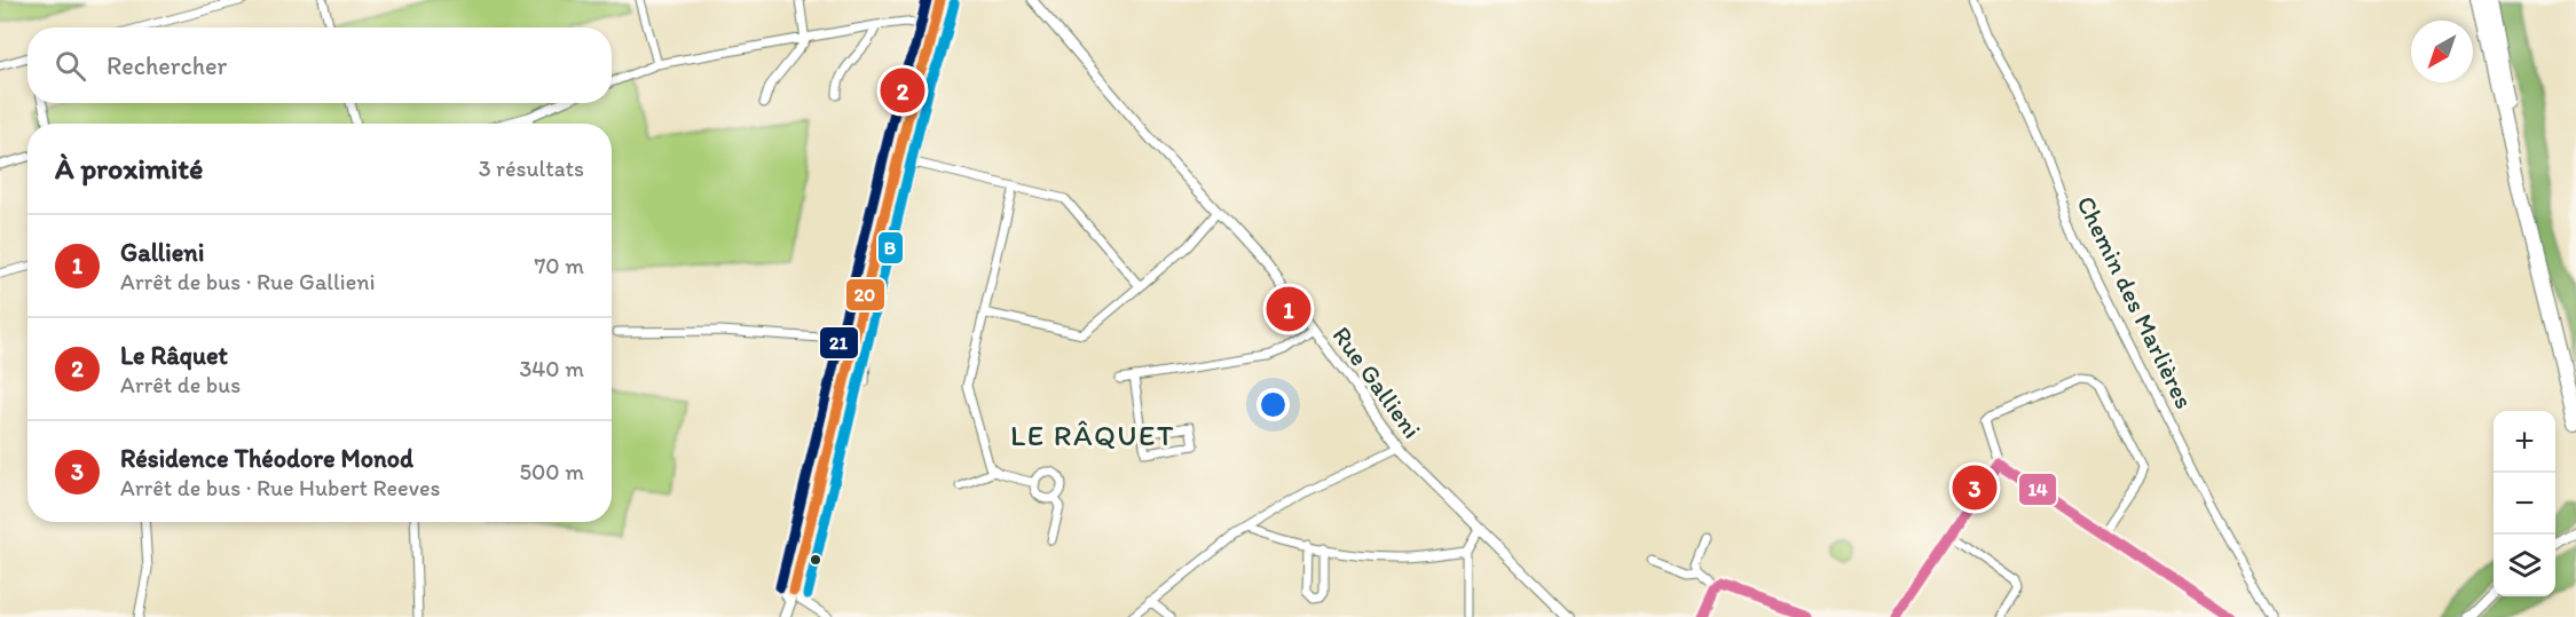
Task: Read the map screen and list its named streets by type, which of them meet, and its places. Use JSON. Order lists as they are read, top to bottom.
{
  "streets": {
    "street": ["Chemin des Marlières", "Rue Gallieni"]
  },
  "districts": ["LE RÂQUET"],
  "lines": [
    "transit line 20",
    "transit line 21",
    "transit line B",
    "transit line 14"
  ],
  "north": "bottom left",
  "page": {
    "search": "Rechercher",
    "pins": ["2", "1", "3"],
    "heading": ["À proximité", "3 résultats"],
    "list": [
      {
        "mark": "1",
        "name": "Gallieni",
        "note": "Arrêt de bus · Rue Gallieni",
        "value": "70 m"
      },
      {
        "mark": "2",
        "name": "Le Râquet",
        "note": "Arrêt de bus",
        "value": "340 m"
      },
      {
        "mark": "3",
        "name": "Résidence Théodore Monod",
        "note": "Arrêt de bus · Rue Hubert Reeves",
        "value": "500 m"
      }
    ],
    "map_buttons": ["+", "−"]
  }
}
